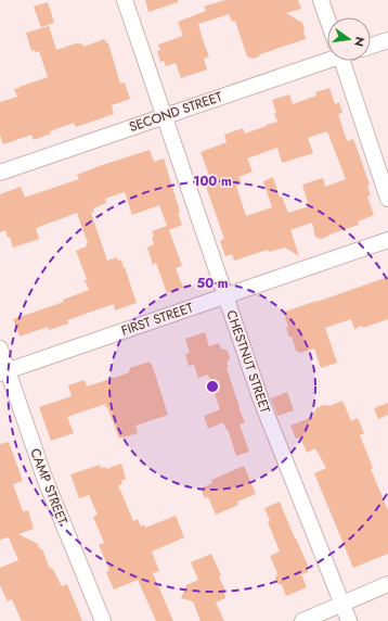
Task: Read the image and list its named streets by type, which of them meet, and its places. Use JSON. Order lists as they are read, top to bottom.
{
  "streets": {
    "street": [
      "SECOND STREET",
      "FIRST STREET",
      "CHESTNUT STREET",
      "CAMP STREET"
    ]
  },
  "crossings": [
    ["SECOND STREET", "CHESTNUT STREET"],
    ["FIRST STREET", "CHESTNUT STREET"],
    ["FIRST STREET", "CAMP STREET"]
  ],
  "north": "right",
  "rings": ["100 m", "50 m"]
}
